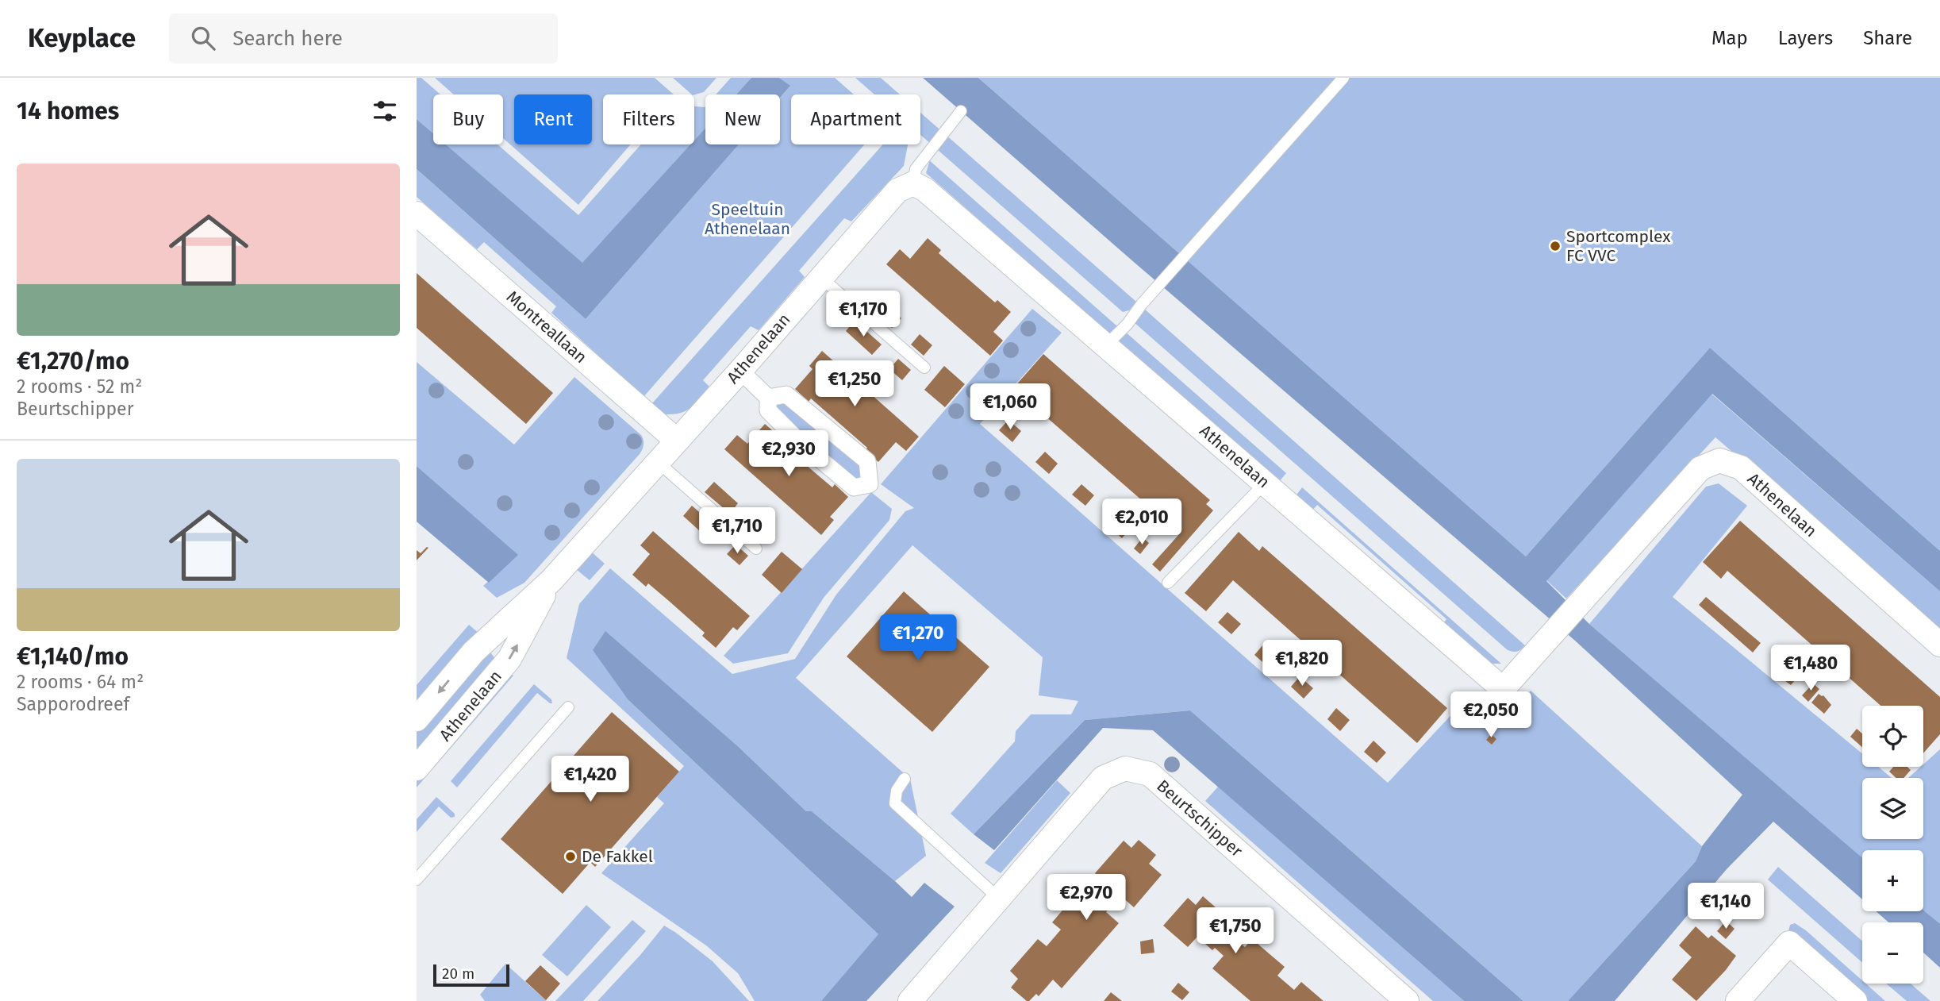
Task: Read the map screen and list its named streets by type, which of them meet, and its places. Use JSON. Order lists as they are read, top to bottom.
{
  "streets": {
    "street": ["Montreallaan", "Athenelaan", "Beurtschipper"]
  },
  "crossings": [
    ["Montreallaan", "Athenelaan"]
  ],
  "parks": ["Speeltuin Athenelaan"],
  "places": ["Sportcomplex FC VVC", "De Fakkel"],
  "scale_bar": "20 m",
  "page": {
    "header": "Keyplace",
    "search": "Search here",
    "nav": ["Map", "Layers", "Share"],
    "heading": "14 homes",
    "chip": [
      "Buy",
      "Rent",
      "Filters",
      "New",
      "Apartment"
    ],
    "list": [
      {
        "name": "€1,270/mo",
        "note": "2 rooms · 52 m² · Beurtschipper"
      },
      {
        "name": "€1,140/mo",
        "note": "2 rooms · 64 m² · Sapporodreef"
      }
    ],
    "price": [
      "€1,170",
      "€1,250",
      "€1,060",
      "€2,930",
      "€2,010",
      "€1,710",
      "€1,270",
      "€1,820",
      "€1,480",
      "€2,050",
      "€1,420",
      "€2,970",
      "€1,140",
      "€1,750"
    ],
    "map_buttons": ["+", "−"],
    "scale": "20 m"
  }
}
